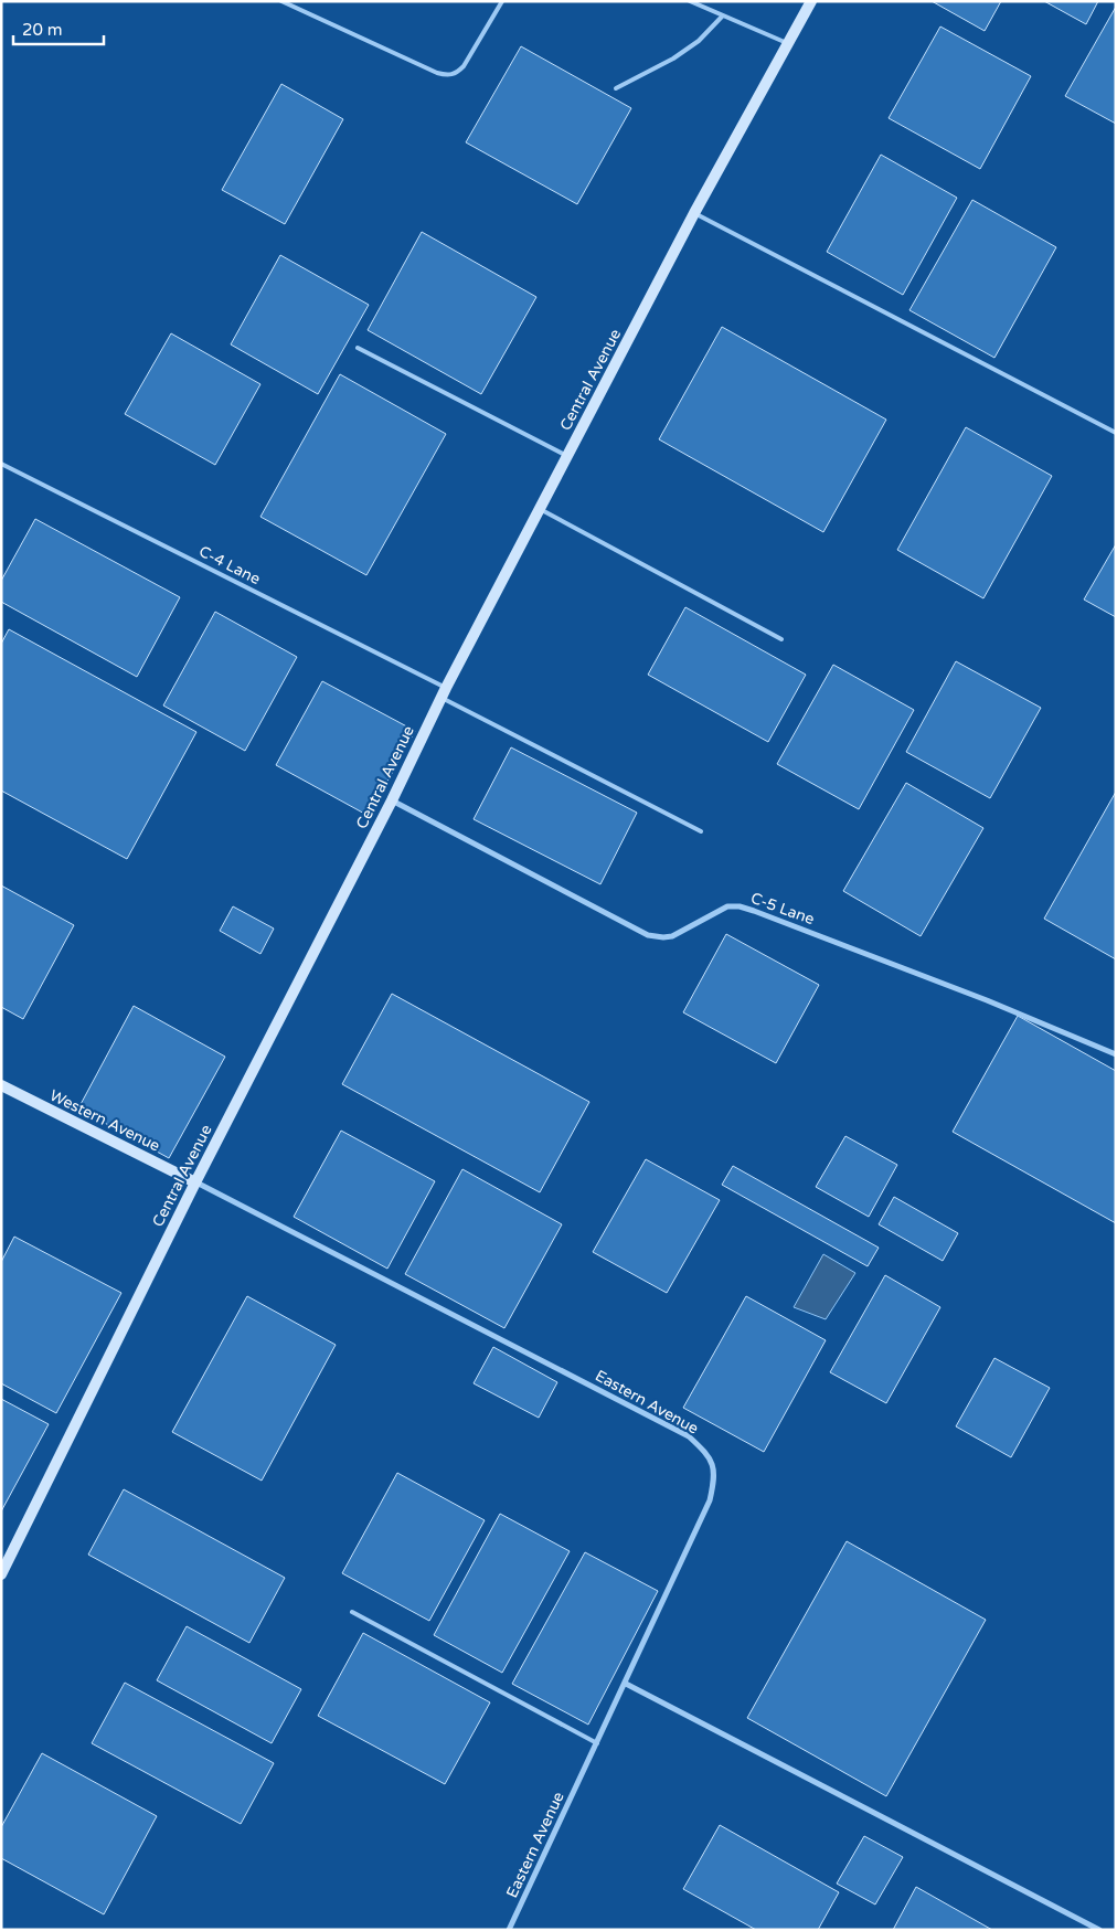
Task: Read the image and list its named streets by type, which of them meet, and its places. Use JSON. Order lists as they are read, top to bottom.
{
  "streets": {
    "street": [
      "Central Avenue",
      "C-5 Lane",
      "Western Avenue",
      "Eastern Avenue"
    ],
    "lane": ["C-4 Lane"]
  },
  "crossings": [
    ["Central Avenue", "C-4 Lane"],
    ["Central Avenue", "C-5 Lane"],
    ["Central Avenue", "Western Avenue"],
    ["Central Avenue", "Eastern Avenue"],
    ["Western Avenue", "Eastern Avenue"]
  ],
  "scale_bar": "20 m"
}
